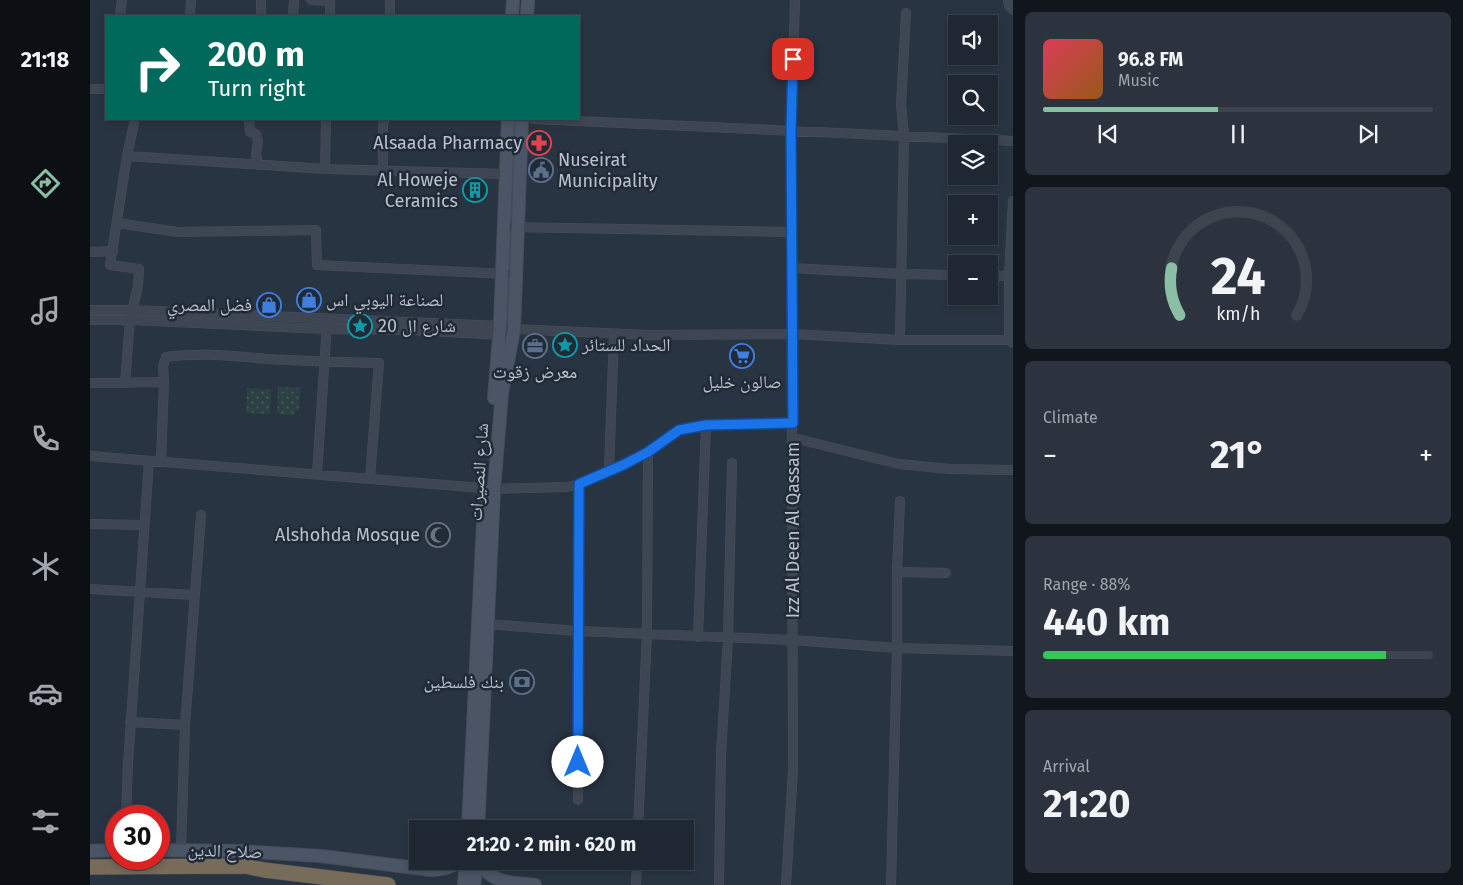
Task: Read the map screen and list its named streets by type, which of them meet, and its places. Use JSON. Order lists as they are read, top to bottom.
{
  "streets": {
    "highway": ["صلاح الدين"],
    "main road": ["شارع النصيرات"],
    "street": ["Izz Al Deen Al Qassam"]
  },
  "places": {
    "pharmacy": ["Alsaada Pharmacy"],
    "public building": ["Nuseirat Municipality"],
    "building": ["Al Howeje Ceramics"],
    "shop": ["لصناعة اليوبي اس", "فضل المصري"],
    "place": ["شارع ال 20", "الحداد للستائر"],
    "office": ["معرض زقوت"],
    "supermarket": ["صالون خليل"],
    "mosque": ["Alshohda Mosque"],
    "bank": ["بنك فلسطين"]
  },
  "page": {
    "tabs": "21:18",
    "map_buttons": ["+", "−"],
    "turn": ["200 m", "Turn right"],
    "song": ["96.8 FM", "Music"],
    "tile": [
      "Climate",
      ["Range · 88%", "440 km"],
      ["Arrival", "21:20"]
    ],
    "heat": ["−", "21°", "+"],
    "limit": "30",
    "trip": "21:20 · 2 min · 620 m",
    "gauge": ["24", "km/h"]
  }
}
